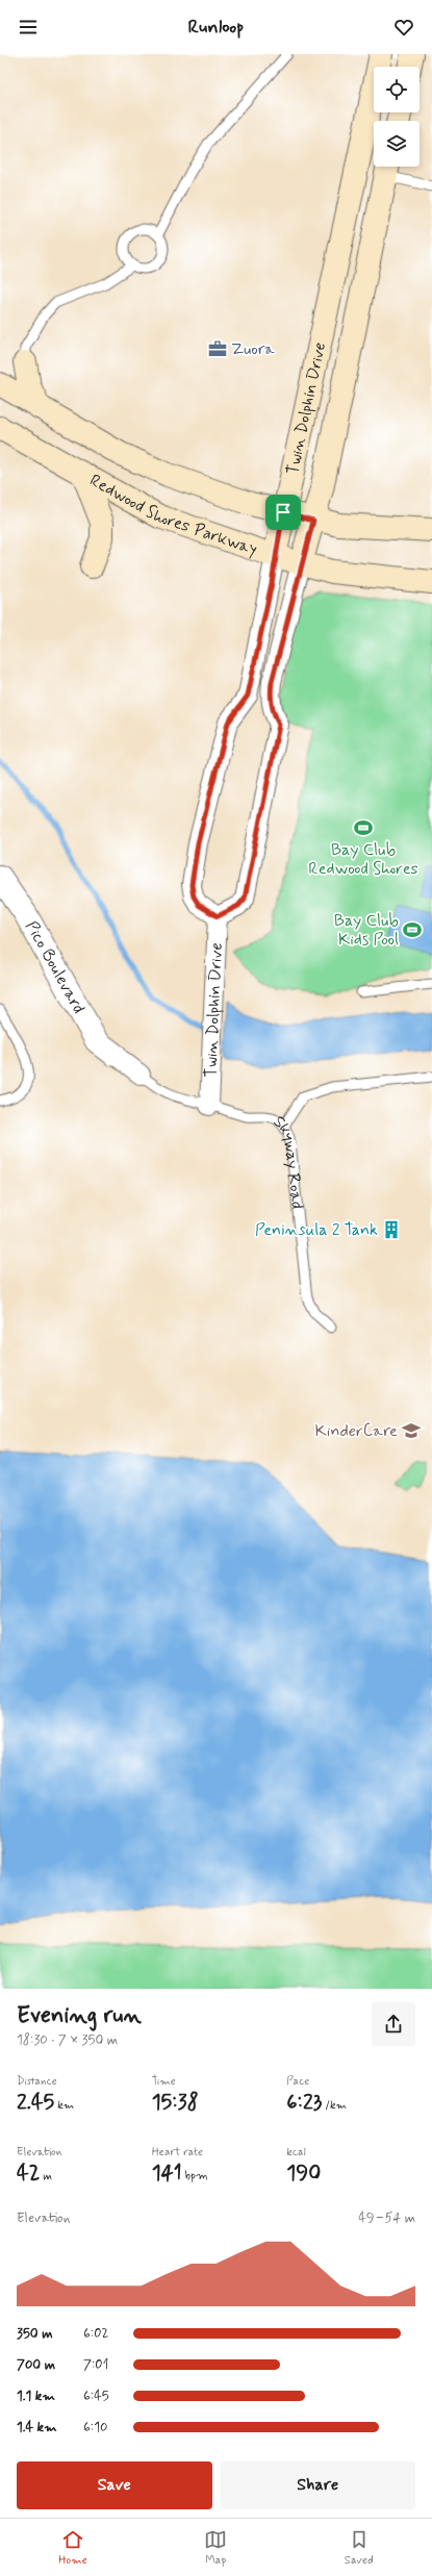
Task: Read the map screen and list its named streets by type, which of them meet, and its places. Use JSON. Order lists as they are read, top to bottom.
{
  "streets": {
    "main road": ["Twin Dolphin Drive", "Redwood Shores Parkway"],
    "street": ["Pico Boulevard", "Skyway Road"]
  },
  "crossings": [
    ["Twin Dolphin Drive", "Redwood Shores Parkway"],
    ["Twin Dolphin Drive", "Skyway Road"],
    ["Pico Boulevard", "Skyway Road"]
  ],
  "places": {
    "office": ["Zuora"],
    "sports": ["Bay Club Redwood Shores", "Bay Club Kids Pool"],
    "building": ["Peninsula 2 Tank"],
    "school or university": ["KinderCare"]
  },
  "page": {
    "header": "Runloop",
    "heading": ["Evening run", "18:30 · 7 × 350 m"],
    "stats": [
      ["Distance", "2.45 km"],
      ["Time", "15:38"],
      ["Pace", "6:23 /km"],
      ["Elevation", "42 m"],
      ["Heart rate", "141 bpm"],
      ["kcal", "190"]
    ],
    "chart": ["Elevation", "49–54 m"],
    "list": [
      {
        "name": "350 m",
        "note": "6:02"
      },
      {
        "name": "700 m",
        "note": "7:01"
      },
      {
        "name": "1.1 km",
        "note": "6:45"
      },
      {
        "name": "1.4 km",
        "note": "6:10"
      }
    ],
    "buttons": ["Save", "Share"],
    "tabs": ["Home", "Map", "Saved"]
  }
}
